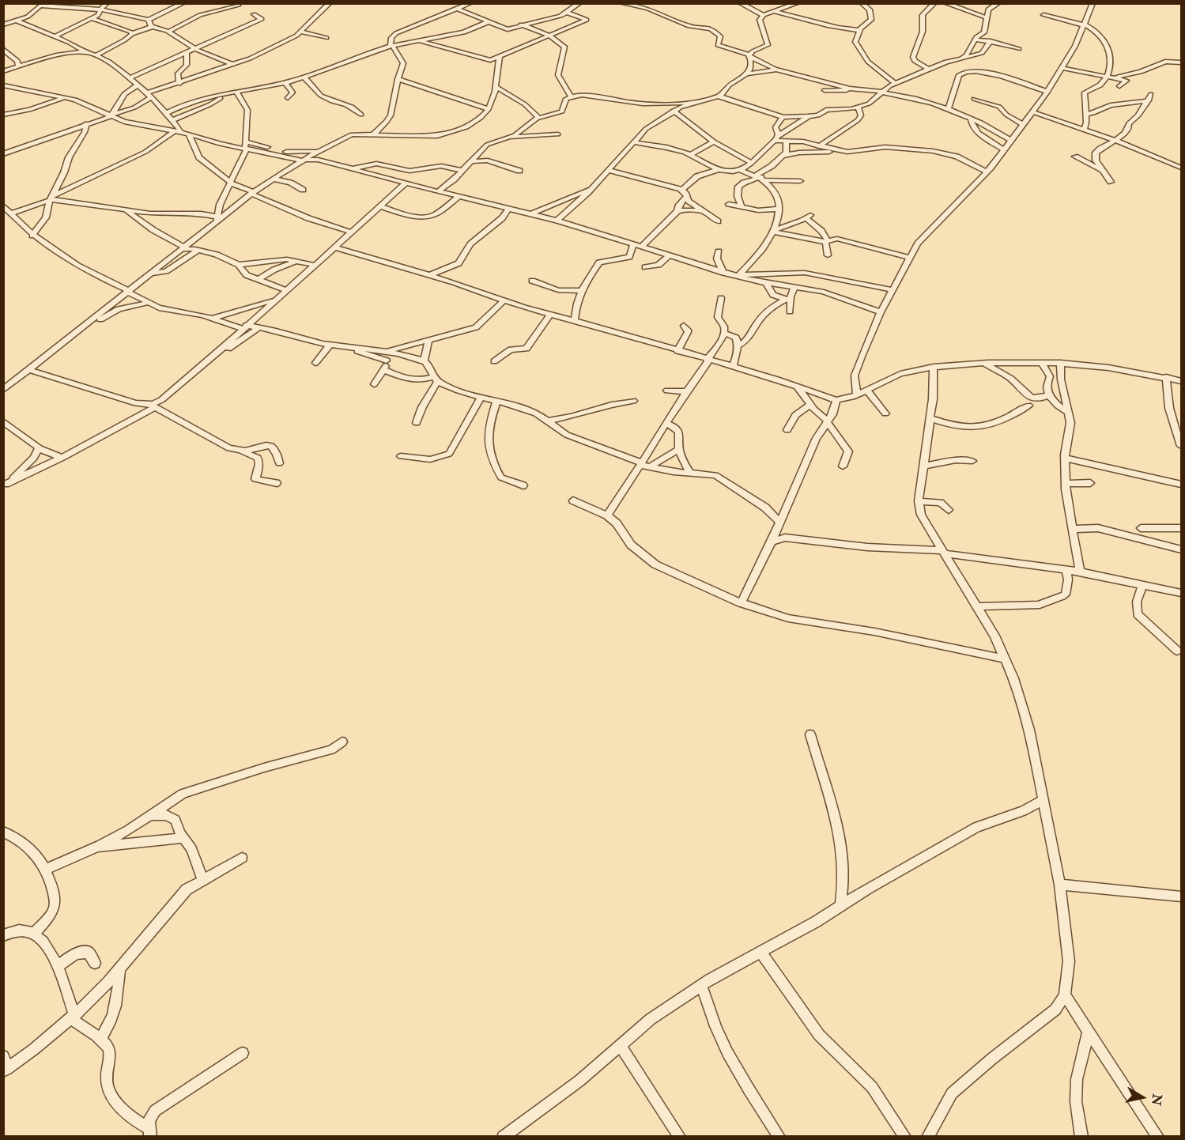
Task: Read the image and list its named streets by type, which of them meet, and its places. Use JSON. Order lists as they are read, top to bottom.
{
  "north": "right"
}
